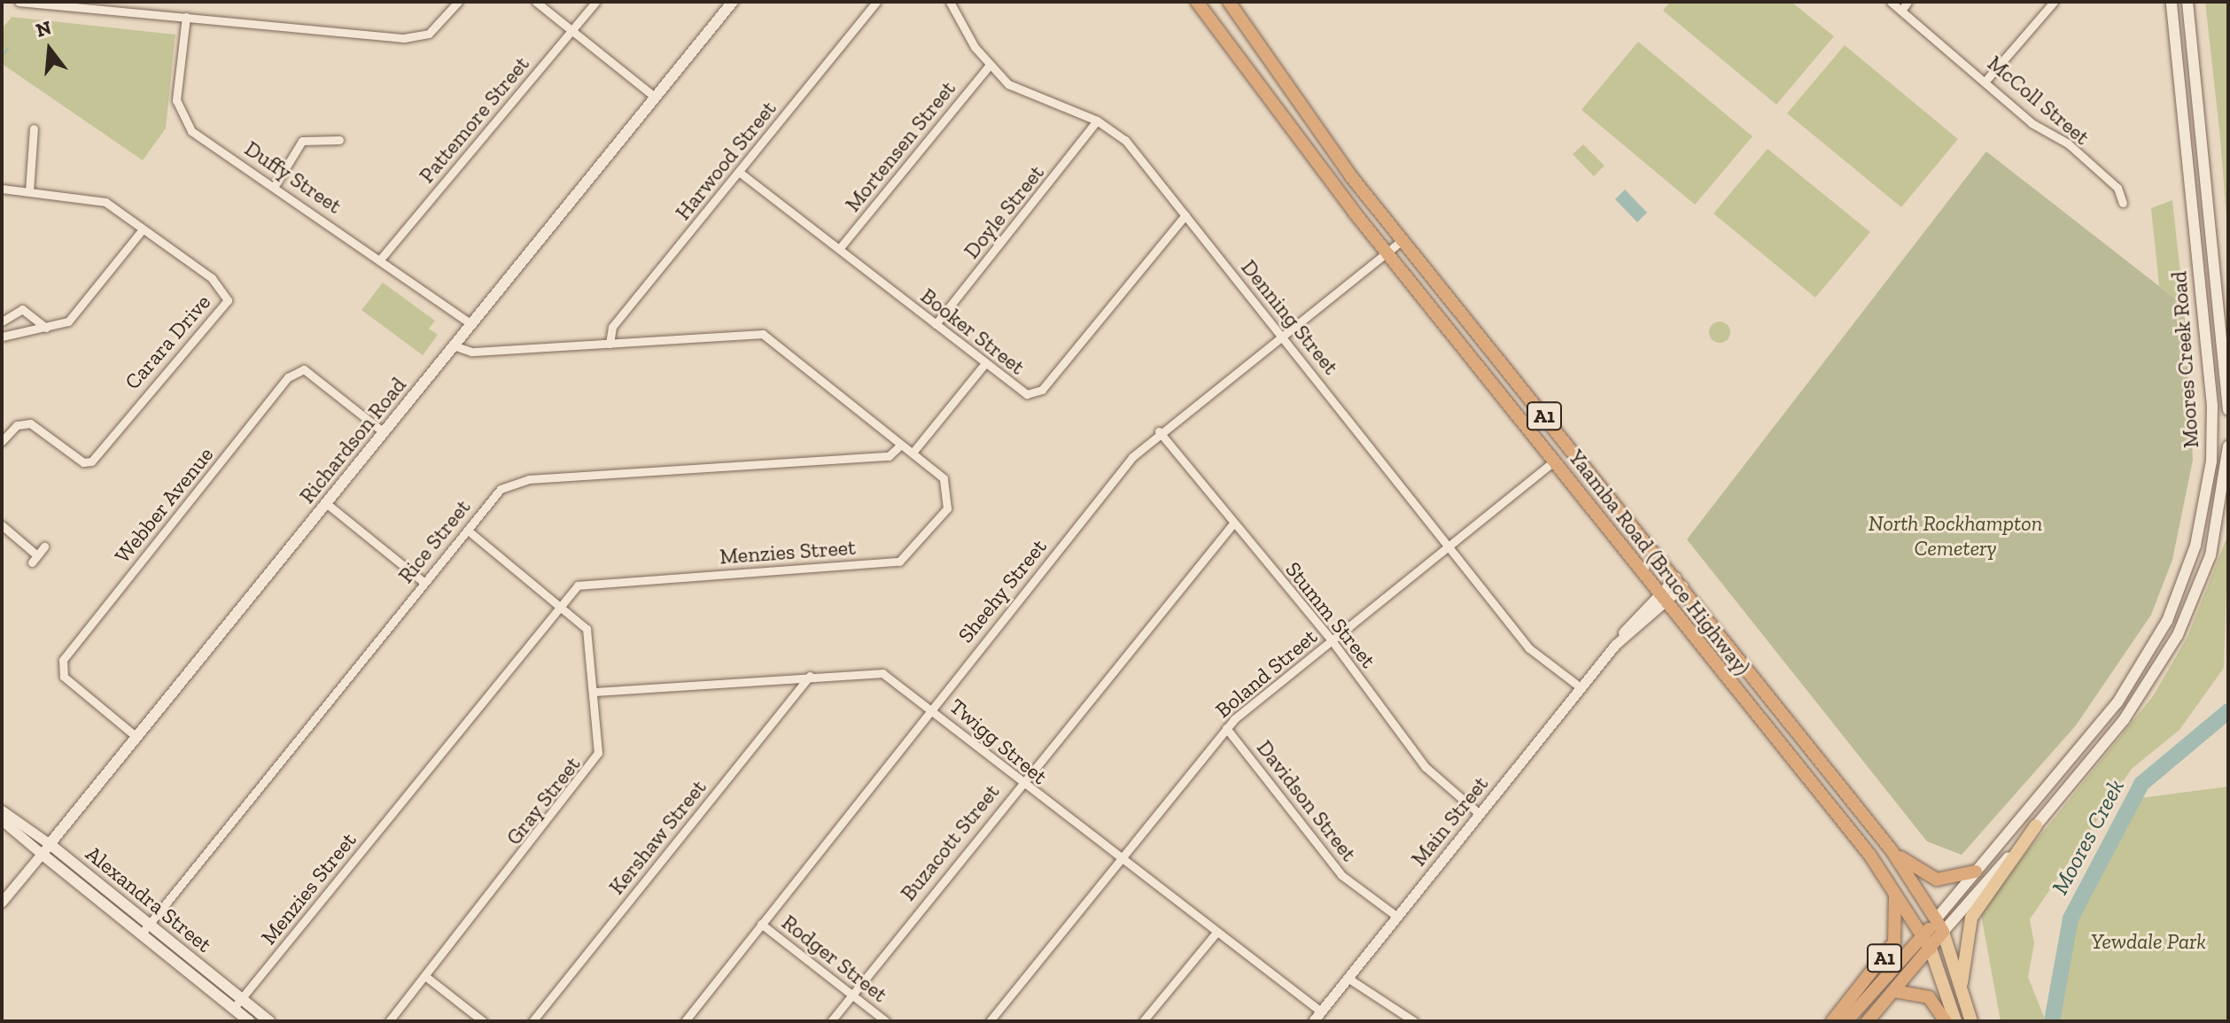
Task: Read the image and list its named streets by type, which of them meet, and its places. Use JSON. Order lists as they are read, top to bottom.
{
  "streets": {
    "highway": ["Moores Creek Road", "A1", "Yaamba Road (Bruce Highway)"],
    "main road": ["Richardson Road", "Alexandra Street"],
    "street": [
      "McColl Street",
      "Pattemore Street",
      "Mortensen Street",
      "Harwood Street",
      "Duffy Street",
      "Doyle Street",
      "Denning Street",
      "Booker Street",
      "Carara Drive",
      "Webber Avenue",
      "Rice Street",
      "Menzies Street",
      "Sheehy Street",
      "Stumm Street",
      "Boland Street",
      "Twigg Street",
      "Gray Street",
      "Davidson Street",
      "Main Street",
      "Kershaw Street",
      "Buzacott Street",
      "Rodger Street"
    ]
  },
  "crossings": [
    ["Pattemore Street", "Duffy Street"],
    ["Mortensen Street", "Denning Street"],
    ["Mortensen Street", "Booker Street"],
    ["Harwood Street", "Booker Street"],
    ["Harwood Street", "Menzies Street"],
    ["Duffy Street", "Richardson Road"],
    ["Doyle Street", "Denning Street"],
    ["Doyle Street", "Booker Street"],
    ["Denning Street", "Booker Street"],
    ["Denning Street", "Sheehy Street"],
    ["Denning Street", "Boland Street"],
    ["Denning Street", "Main Street"],
    ["Moores Creek Road", "Yaamba Road (Bruce Highway)"],
    ["A1", "Yaamba Road (Bruce Highway)"],
    ["Richardson Road", "Webber Avenue"],
    ["Richardson Road", "Menzies Street"],
    ["Richardson Road", "Alexandra Street"],
    ["Rice Street", "Menzies Street"],
    ["Rice Street", "Gray Street"],
    ["Rice Street", "Alexandra Street"],
    ["Menzies Street", "Gray Street"],
    ["Menzies Street", "Alexandra Street"],
    ["Yaamba Road (Bruce Highway)", "Sheehy Street"],
    ["Yaamba Road (Bruce Highway)", "Boland Street"],
    ["Yaamba Road (Bruce Highway)", "Main Street"],
    ["Sheehy Street", "Stumm Street"],
    ["Sheehy Street", "Twigg Street"],
    ["Sheehy Street", "Rodger Street"],
    ["Stumm Street", "Boland Street"],
    ["Stumm Street", "Main Street"],
    ["Stumm Street", "Buzacott Street"],
    ["Boland Street", "Twigg Street"],
    ["Boland Street", "Davidson Street"],
    ["Twigg Street", "Gray Street"],
    ["Twigg Street", "Main Street"],
    ["Twigg Street", "Kershaw Street"],
    ["Twigg Street", "Buzacott Street"],
    ["Davidson Street", "Main Street"],
    ["Buzacott Street", "Rodger Street"]
  ],
  "water": ["Moores Creek"],
  "parks": ["North Rockhampton Cemetery", "Yewdale Park"],
  "north": "top"
}
